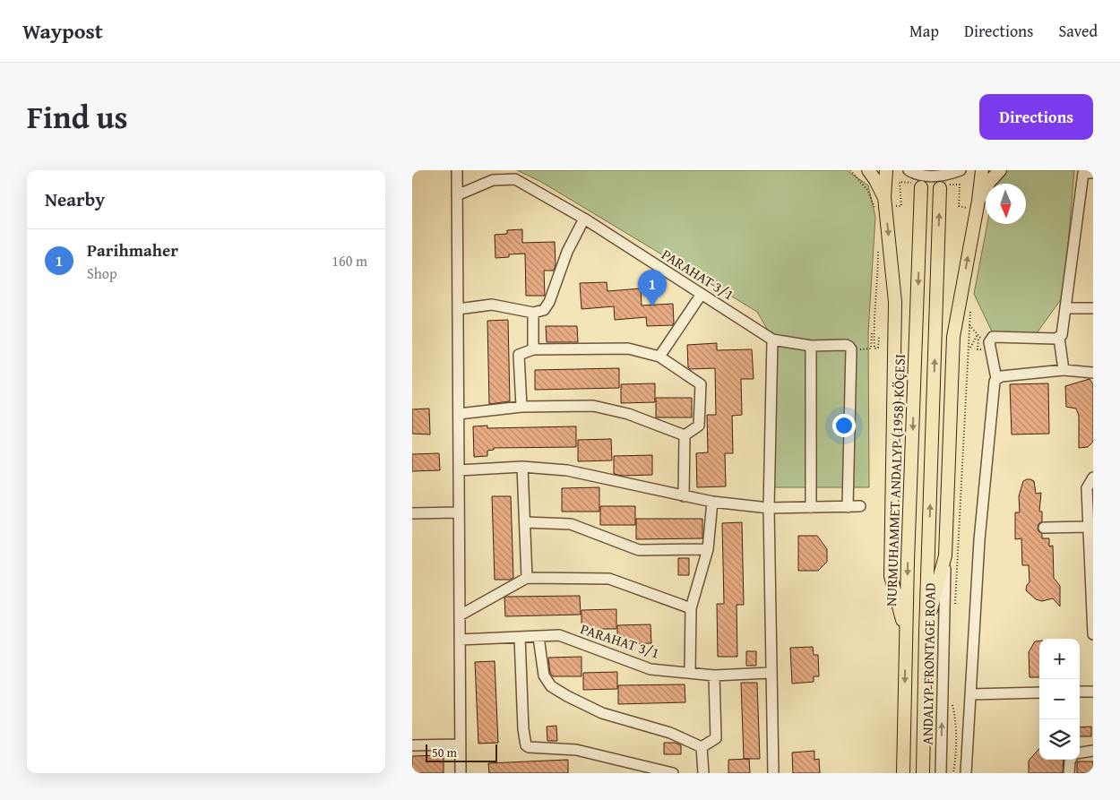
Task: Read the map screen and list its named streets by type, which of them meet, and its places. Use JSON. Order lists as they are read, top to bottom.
{
  "streets": {
    "main road": ["NURMUHAMMET ANDALYP (1958) KÖÇESI"],
    "street": ["PARAHAT 3/1", "ANDALYP FRONTAGE ROAD"]
  },
  "scale_bar": "50 m",
  "north": "bottom",
  "page": {
    "header": "Waypost",
    "nav": ["Map", "Directions", "Saved"],
    "title": "Find us",
    "buttons": "Directions",
    "heading": "Nearby",
    "list": [
      {
        "mark": "1",
        "name": "Parihmaher",
        "note": "Shop",
        "value": "160 m"
      }
    ],
    "pins": "1",
    "map_buttons": ["+", "−"],
    "scale": "50 m"
  }
}
